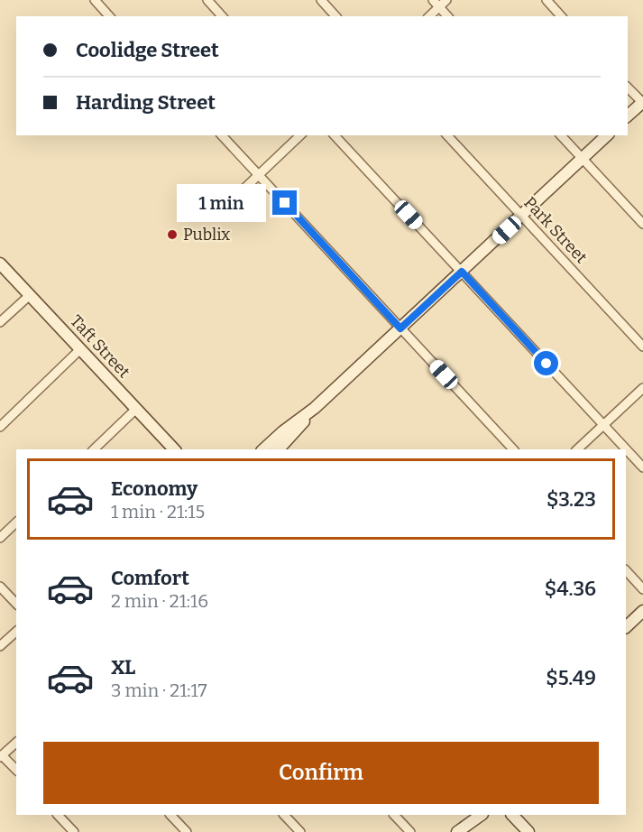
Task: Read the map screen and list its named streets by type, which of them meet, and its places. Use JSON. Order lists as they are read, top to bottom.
{
  "streets": {
    "street": ["Park Street", "Taft Street"]
  },
  "places": ["Publix"],
  "page": {
    "banner": ["Coolidge Street", "Harding Street"],
    "bubble": "1 min",
    "list": [
      {
        "name": "Economy",
        "note": "1 min · 21:15",
        "value": "$3.23"
      },
      {
        "name": "Comfort",
        "note": "2 min · 21:16",
        "value": "$4.36"
      },
      {
        "name": "XL",
        "note": "3 min · 21:17",
        "value": "$5.49"
      }
    ],
    "buttons": "Confirm"
  }
}
